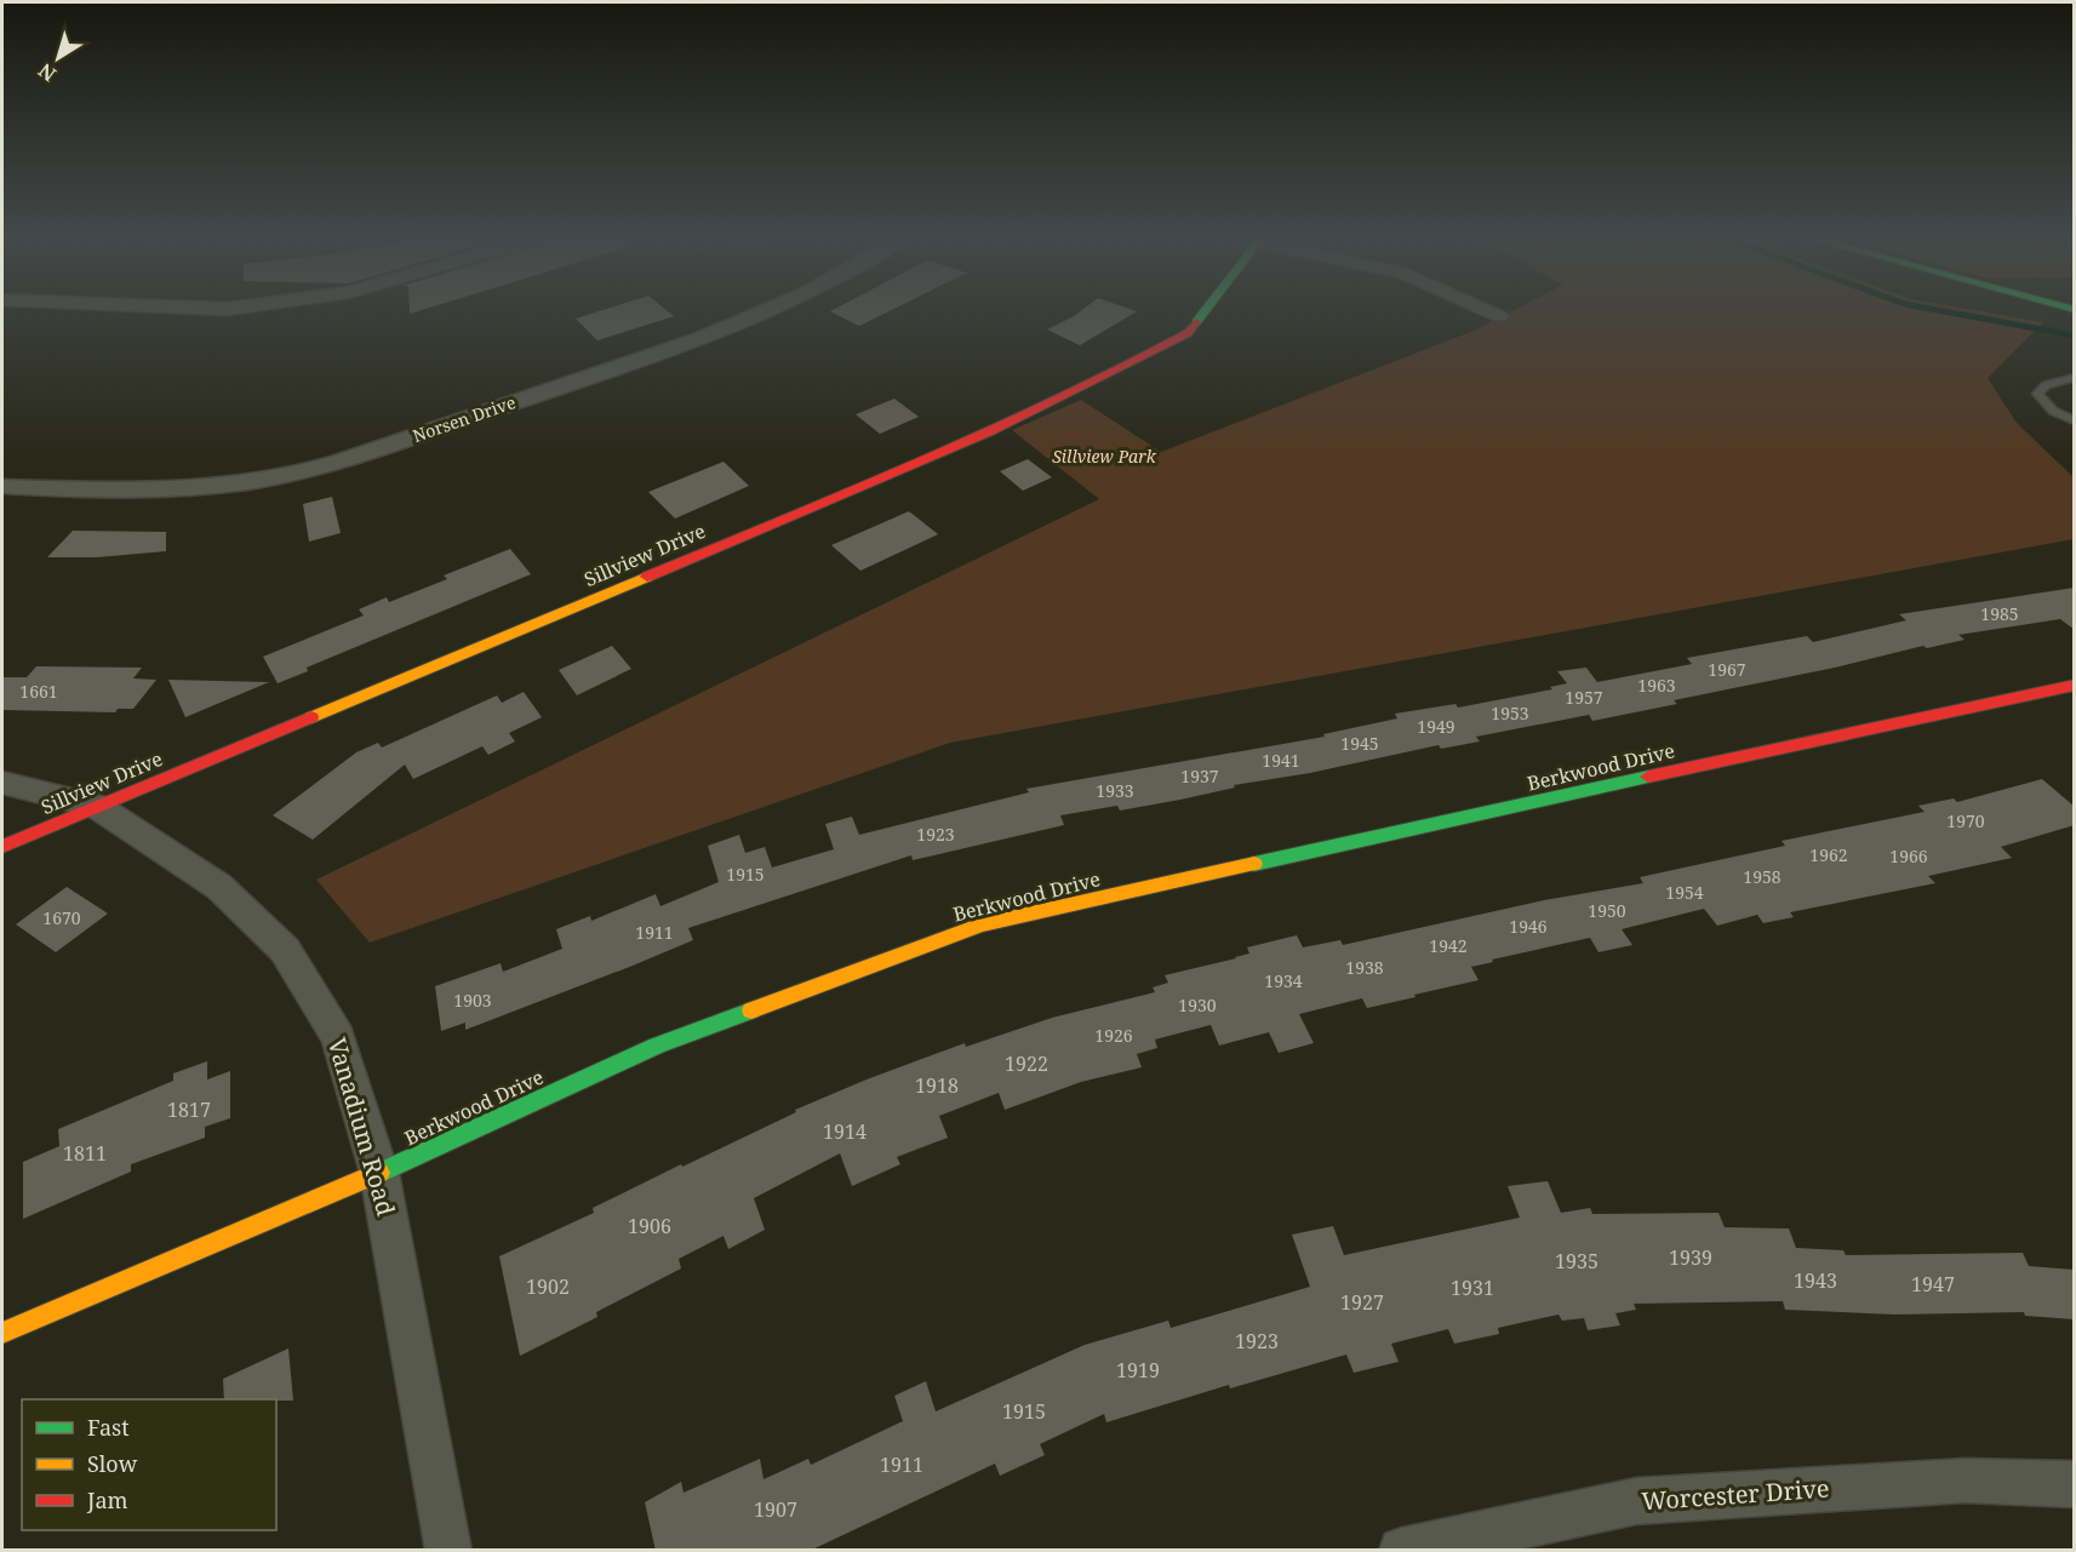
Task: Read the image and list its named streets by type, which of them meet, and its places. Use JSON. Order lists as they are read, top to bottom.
{
  "streets": {
    "street": [
      "Norsen Drive",
      "Sillview Drive",
      "Berkwood Drive",
      "Vanadium Road",
      "Worcester Drive"
    ]
  },
  "crossings": [
    ["Sillview Drive", "Vanadium Road"],
    ["Berkwood Drive", "Vanadium Road"]
  ],
  "parks": ["Sillview Park"],
  "house_numbers": [
    "1985",
    "1967",
    "1963",
    "1661",
    "1957",
    "1953",
    "1949",
    "1945",
    "1941",
    "1937",
    "1933",
    "1970",
    "1923",
    "1962",
    "1966",
    "1915",
    "1958",
    "1954",
    "1950",
    "1670",
    "1946",
    "1911",
    "1942",
    "1938",
    "1934",
    "1903",
    "1930",
    "1926",
    "1922",
    "1918",
    "1817",
    "1914",
    "1811",
    "1906",
    "1939",
    "1935",
    "1943",
    "1947",
    "1902",
    "1931",
    "1927",
    "1923",
    "1919",
    "1915",
    "1911",
    "1907"
  ],
  "legend": ["Fast", "Slow", "Jam"],
  "north": "bottom left"
}
